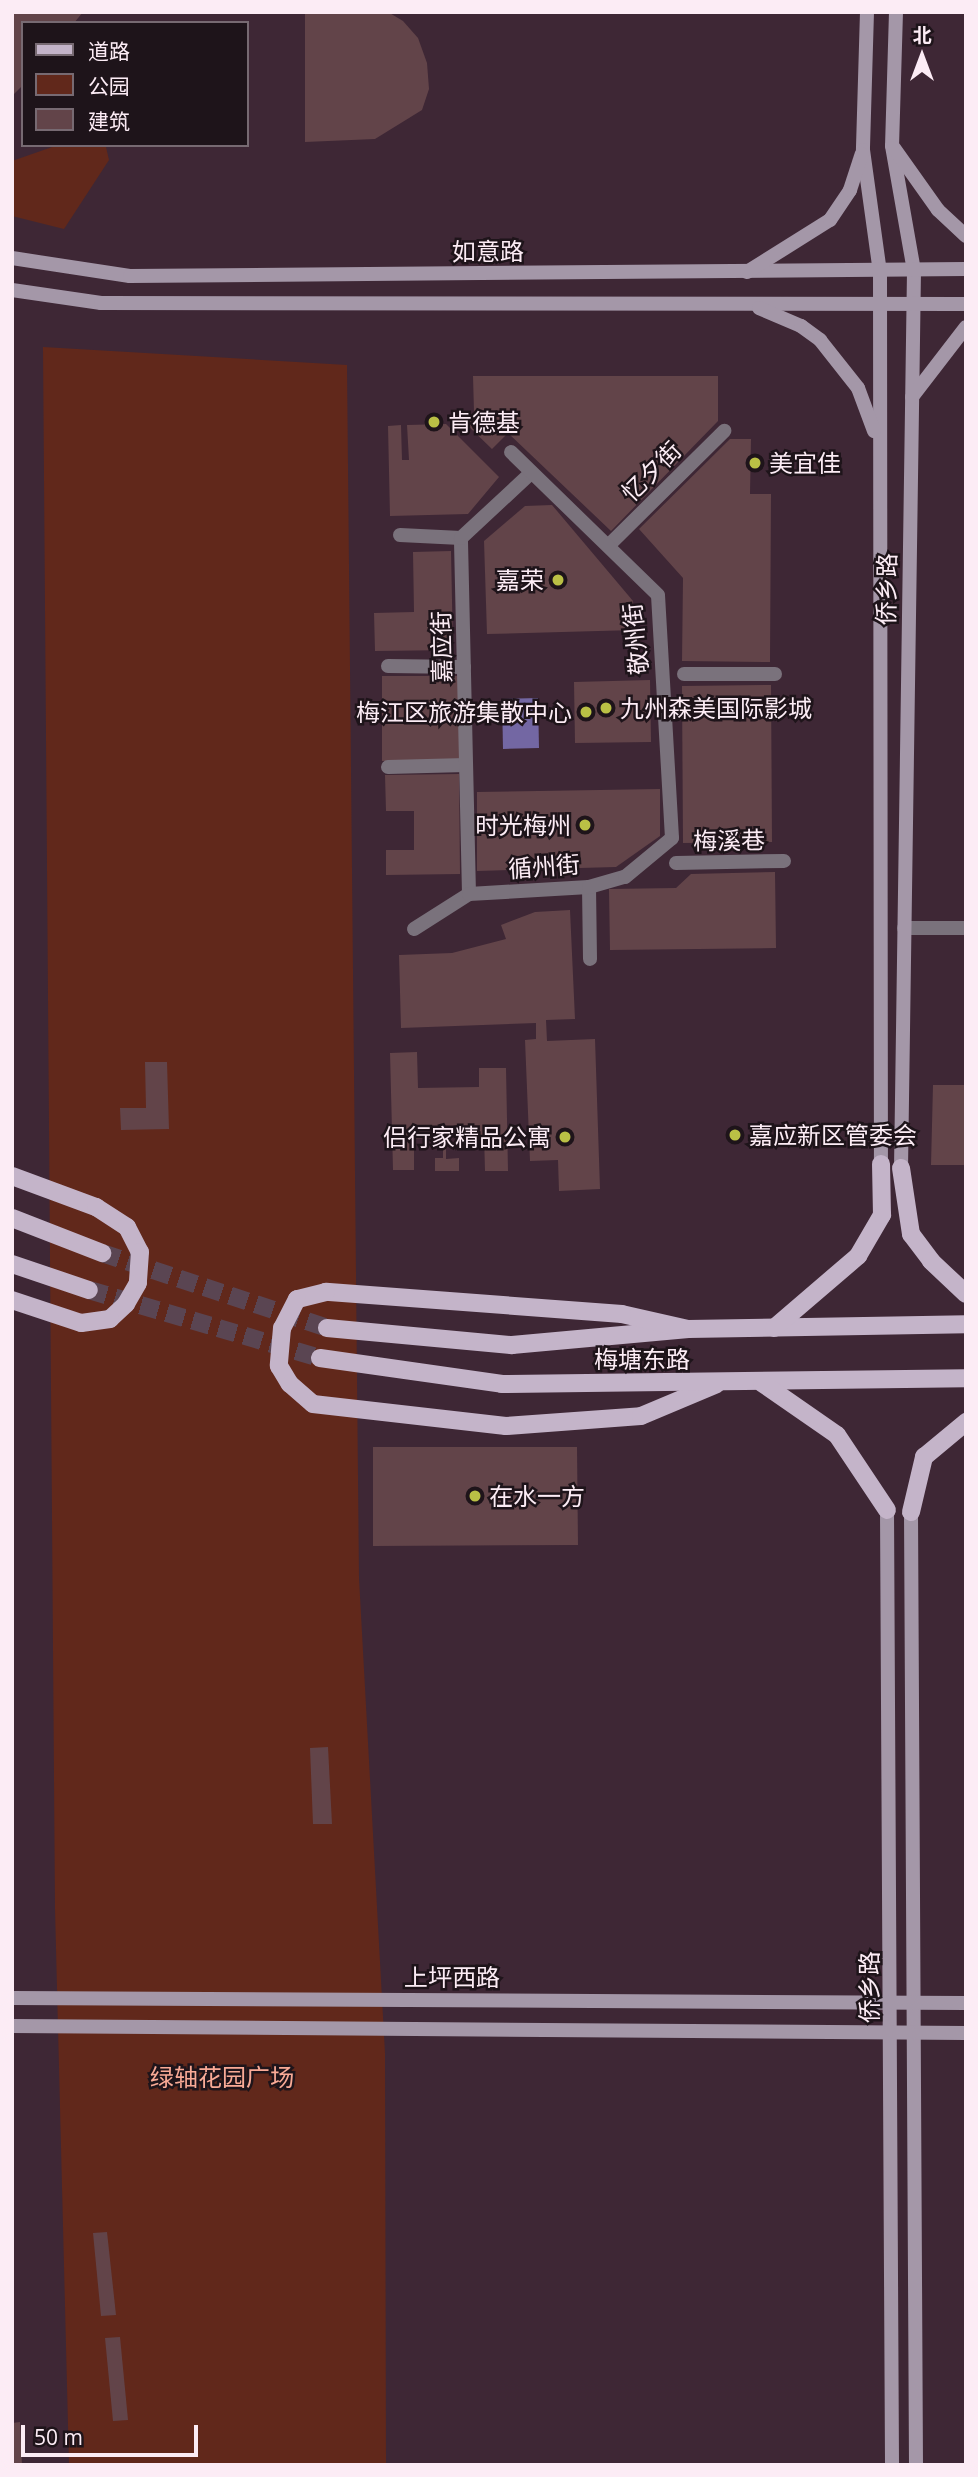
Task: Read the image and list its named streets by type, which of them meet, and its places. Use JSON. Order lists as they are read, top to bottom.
{
  "streets": {
    "main road": ["梅塘东路"],
    "street": [
      "如意路",
      "忆夕街",
      "侨乡路",
      "敬州街",
      "嘉应街",
      "梅溪巷",
      "循州街",
      "上坪西路"
    ]
  },
  "crossings": [
    ["如意路", "侨乡路"],
    ["忆夕街", "敬州街"],
    ["侨乡路", "上坪西路"],
    ["敬州街", "循州街"],
    ["嘉应街", "循州街"]
  ],
  "parks": ["绿轴花园广场"],
  "places": [
    "肯德基",
    "美宜佳",
    "嘉荣",
    "九州森美国际影城",
    "梅江区旅游集散中心",
    "时光梅州",
    "嘉应新区管委会",
    "侣行家精品公寓",
    "在水一方"
  ],
  "legend": ["道路", "公园", "建筑"],
  "scale_bar": "50 m",
  "north": "top"
}
